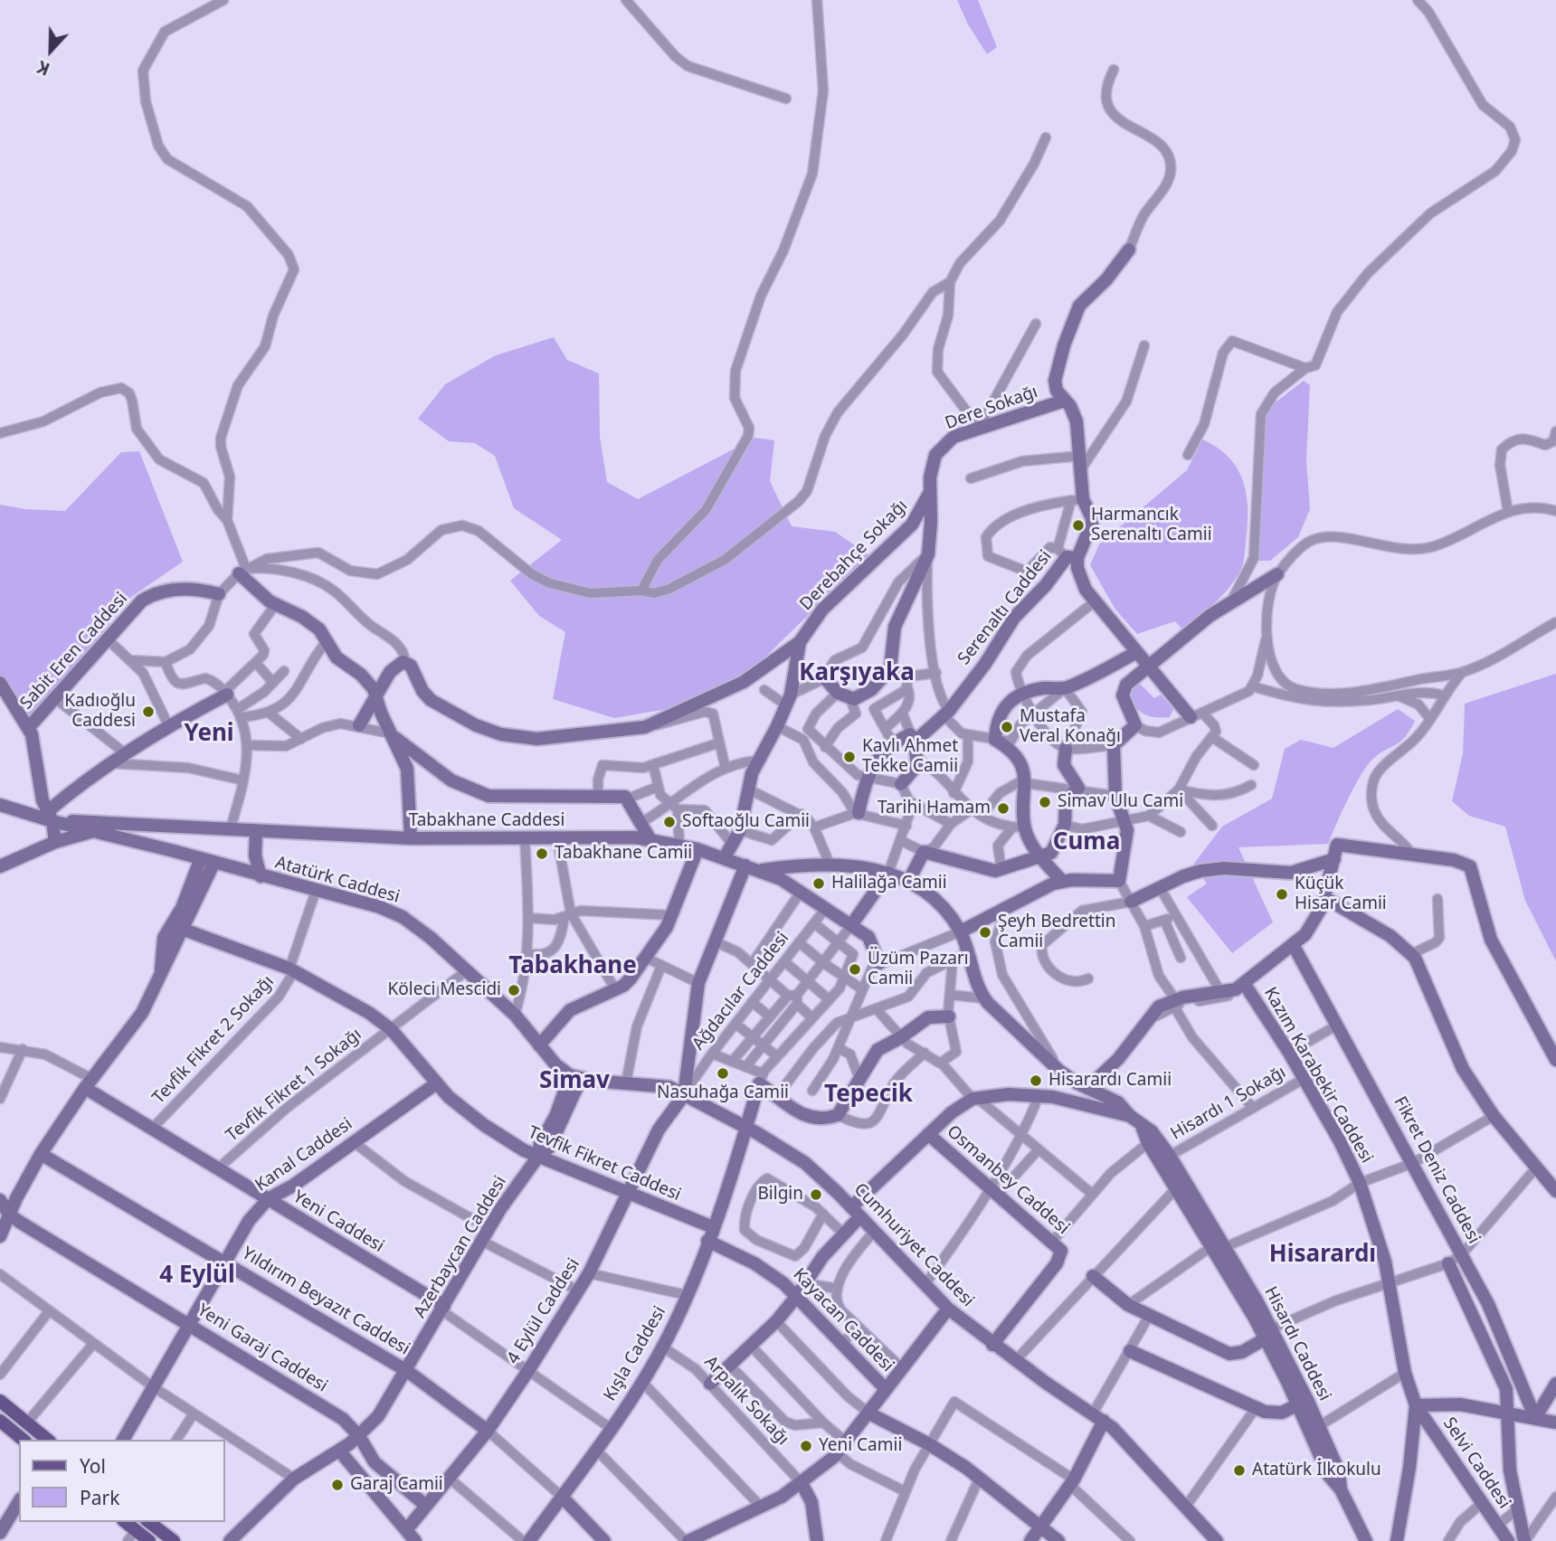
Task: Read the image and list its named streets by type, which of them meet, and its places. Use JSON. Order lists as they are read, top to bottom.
{
  "streets": {
    "street": [
      "Dere Sokağı",
      "Derebahçe Sokağı",
      "Serenaltı Caddesi",
      "Sabit Eren Caddesi",
      "Tabakhane Caddesi",
      "Atatürk Caddesi",
      "Ağdacılar Caddesi",
      "Tevfik Fikret 2 Sokağı",
      "Kazım Karabekir Caddesi",
      "Tevfik Fikret 1 Sokağı",
      "Hisardı 1 Sokağı",
      "Kanal Caddesi",
      "Tevfik Fikret Caddesi",
      "Fikret Deniz Caddesi",
      "Osmanbey Caddesi",
      "Yeni Caddesi",
      "Cumhuriyet Caddesi",
      "Azerbaycan Caddesi",
      "Yıldırım Beyazıt Caddesi",
      "4 Eylül Caddesi",
      "Kayacan Caddesi",
      "Hisardı Caddesi",
      "Yeni Garaj Caddesi",
      "Kışla Caddesi",
      "Arpalık Sokağı",
      "Selvi Caddesi"
    ]
  },
  "crossings": [
    ["Dere Sokağı", "Derebahçe Sokağı"],
    ["Tabakhane Caddesi", "Atatürk Caddesi"],
    ["Tabakhane Caddesi", "Ağdacılar Caddesi"],
    ["Atatürk Caddesi", "Tevfik Fikret 2 Sokağı"],
    ["Atatürk Caddesi", "Tevfik Fikret 1 Sokağı"],
    ["Atatürk Caddesi", "Azerbaycan Caddesi"],
    ["Ağdacılar Caddesi", "Cumhuriyet Caddesi"],
    ["Ağdacılar Caddesi", "4 Eylül Caddesi"],
    ["Tevfik Fikret 2 Sokağı", "Tevfik Fikret Caddesi"],
    ["Tevfik Fikret 2 Sokağı", "Yeni Caddesi"],
    ["Kazım Karabekir Caddesi", "Hisardı 1 Sokağı"],
    ["Kazım Karabekir Caddesi", "Selvi Caddesi"],
    ["Tevfik Fikret 1 Sokağı", "Tevfik Fikret Caddesi"],
    ["Tevfik Fikret 1 Sokağı", "Yeni Caddesi"],
    ["Hisardı 1 Sokağı", "Hisardı Caddesi"],
    ["Kanal Caddesi", "Tevfik Fikret Caddesi"],
    ["Kanal Caddesi", "Yeni Caddesi"],
    ["Kanal Caddesi", "Yıldırım Beyazıt Caddesi"],
    ["Kanal Caddesi", "Yeni Garaj Caddesi"],
    ["Tevfik Fikret Caddesi", "Azerbaycan Caddesi"],
    ["Tevfik Fikret Caddesi", "4 Eylül Caddesi"],
    ["Tevfik Fikret Caddesi", "Kışla Caddesi"],
    ["Osmanbey Caddesi", "Cumhuriyet Caddesi"],
    ["Osmanbey Caddesi", "Hisardı Caddesi"],
    ["Yeni Caddesi", "Azerbaycan Caddesi"],
    ["Cumhuriyet Caddesi", "4 Eylül Caddesi"],
    ["Cumhuriyet Caddesi", "Hisardı Caddesi"],
    ["Cumhuriyet Caddesi", "Kışla Caddesi"],
    ["Azerbaycan Caddesi", "Yıldırım Beyazıt Caddesi"],
    ["Azerbaycan Caddesi", "Yeni Garaj Caddesi"],
    ["Yıldırım Beyazıt Caddesi", "4 Eylül Caddesi"],
    ["4 Eylül Caddesi", "Yeni Garaj Caddesi"],
    ["Kayacan Caddesi", "Hisardı Caddesi"],
    ["Kayacan Caddesi", "Kışla Caddesi"],
    ["Hisardı Caddesi", "Arpalık Sokağı"],
    ["Kışla Caddesi", "Arpalık Sokağı"]
  ],
  "districts": [
    "Karşıyaka",
    "Yeni",
    "Cuma",
    "Tabakhane",
    "Simav",
    "Tepecik",
    "Hisarardı",
    "4 Eylül"
  ],
  "places": [
    "Harmancık Serenaltı Camii",
    "Kadıoğlu Caddesi",
    "Mustafa Veral Konağı",
    "Kavlı Ahmet Tekke Camii",
    "Simav Ulu Cami",
    "Tarihi Hamam",
    "Softaoğlu Camii",
    "Tabakhane Camii",
    "Halilağa Camii",
    "Küçük Hisar Camii",
    "Şeyh Bedrettin Camii",
    "Üzüm Pazarı Camii",
    "Köleci Mescidi",
    "Nasuhağa Camii",
    "Hisarardı Camii",
    "Bilgin",
    "Yeni Camii",
    "Atatürk İlkokulu",
    "Garaj Camii"
  ],
  "legend": ["Yol", "Park"],
  "north": "bottom"
}
